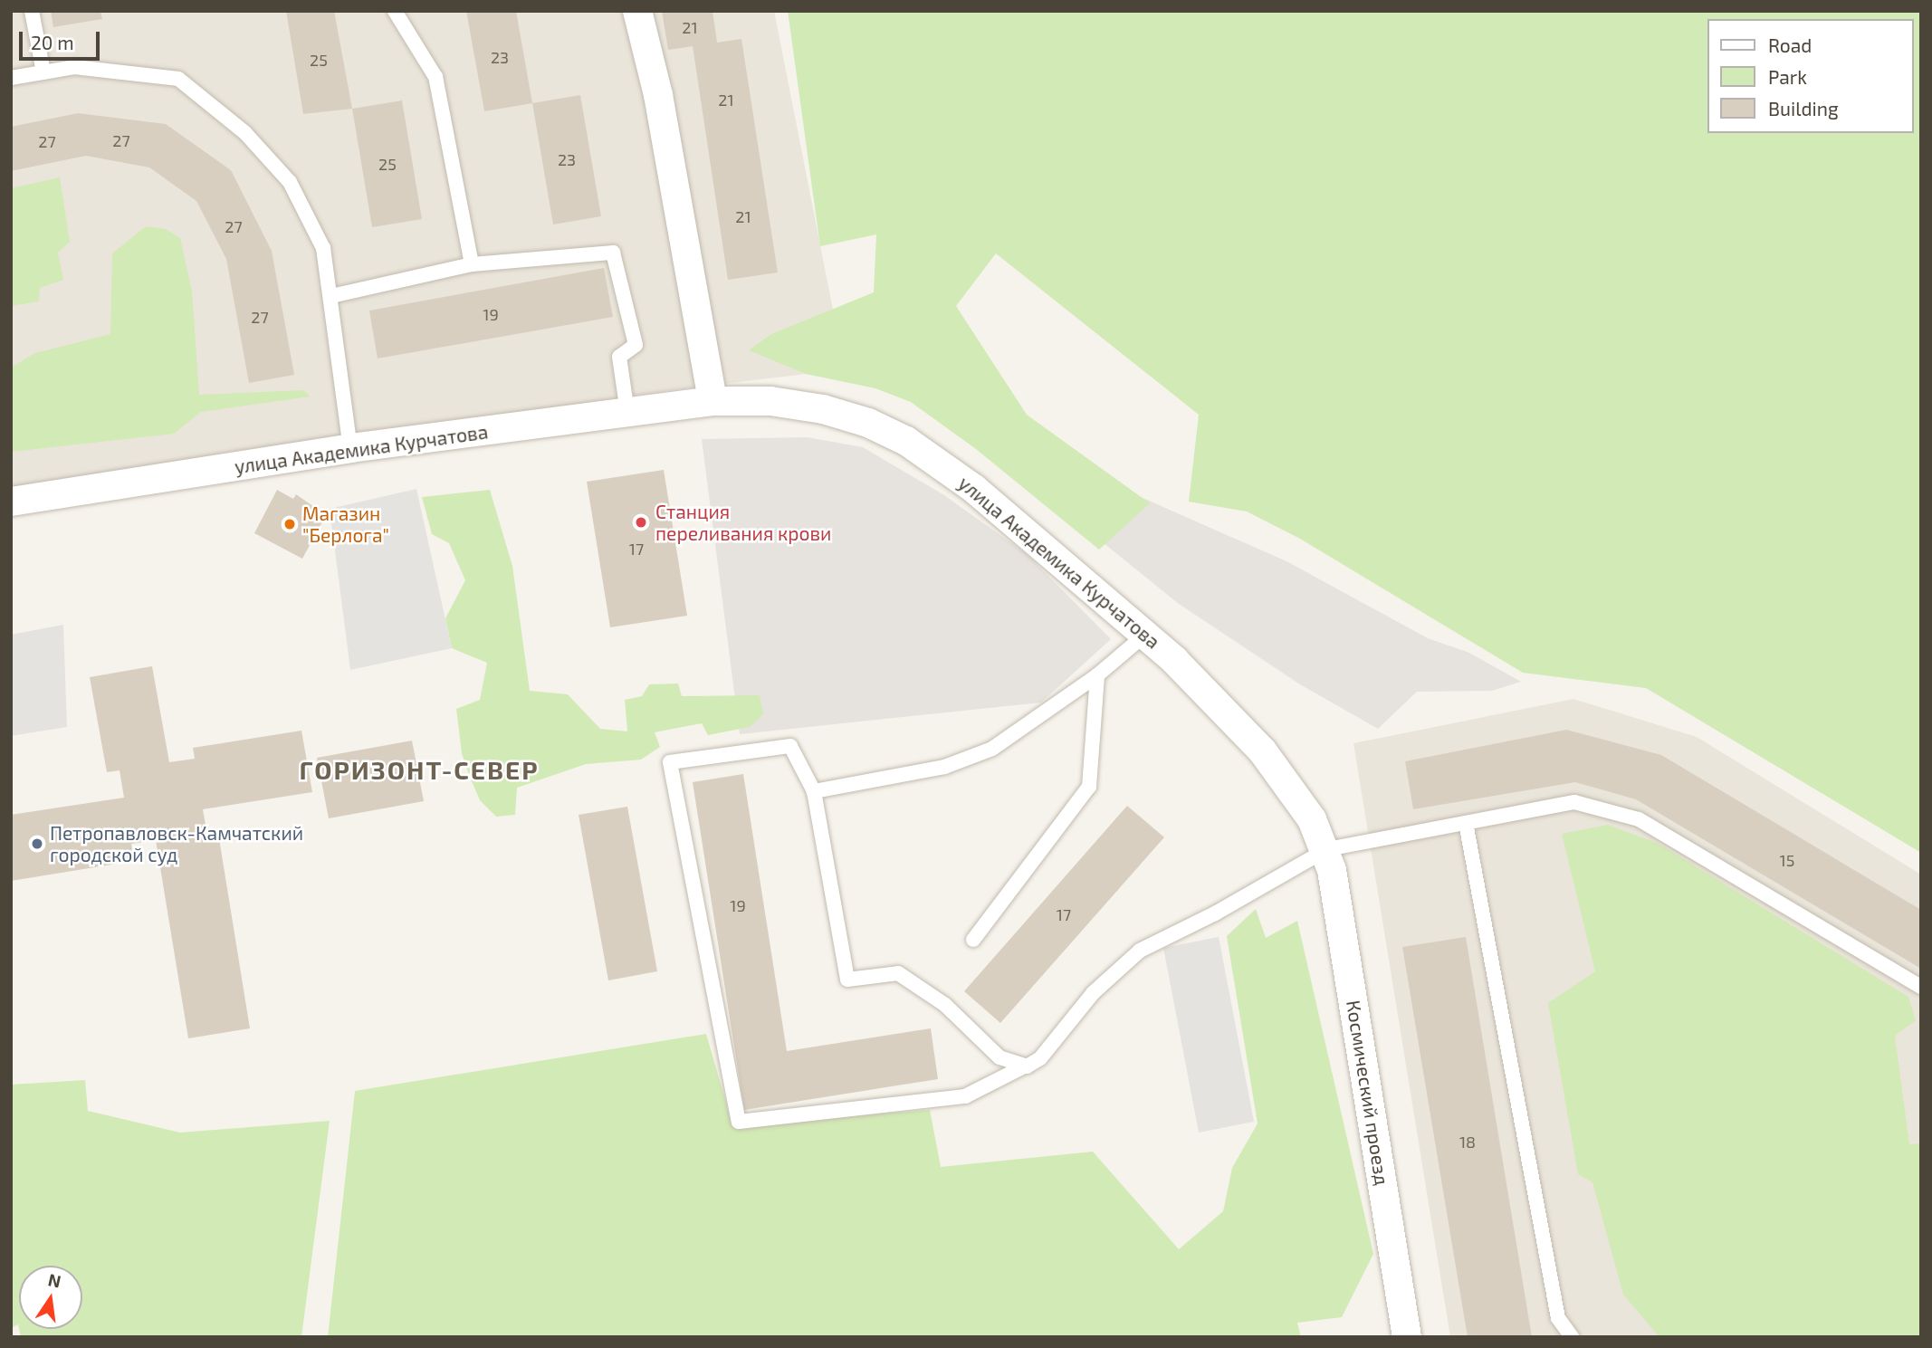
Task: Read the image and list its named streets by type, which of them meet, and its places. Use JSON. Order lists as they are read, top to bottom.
{
  "streets": {
    "street": ["улица Академика Курчатова", "Космический проезд"]
  },
  "crossings": [
    ["улица Академика Курчатова", "Космический проезд"]
  ],
  "districts": ["ГОРИЗОНТ-СЕВЕР"],
  "places": ["Станция переливания крови", "Магазин \"Берлога\"", "Петропавловск-Камчатский городской суд"],
  "house_numbers": [
    "21",
    "23",
    "25",
    "21",
    "27",
    "27",
    "23",
    "25",
    "21",
    "27",
    "19",
    "27",
    "17",
    "15",
    "19",
    "17",
    "18"
  ],
  "legend": ["Road", "Park", "Building"],
  "scale_bar": "20 m",
  "north": "top"
}
